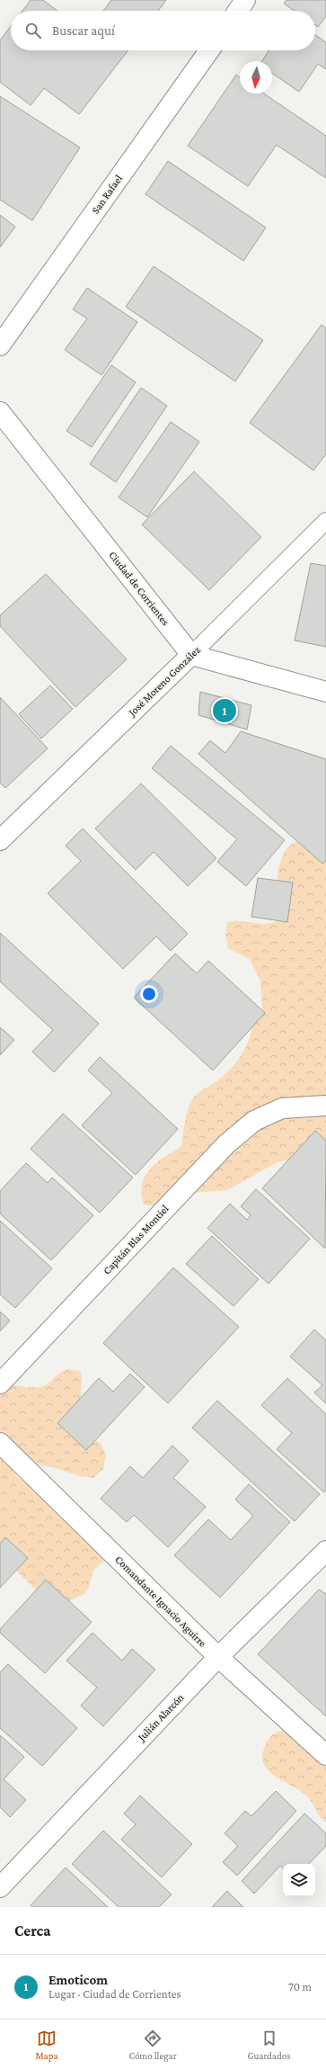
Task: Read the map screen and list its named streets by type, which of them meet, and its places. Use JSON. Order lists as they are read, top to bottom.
{
  "streets": {
    "street": [
      "San Rafael",
      "Ciudad de Corrientes",
      "José Moreno González",
      "Capitán Blas Montiel",
      "Comandante Ignacio Aguirre",
      "Julián Alarcón"
    ]
  },
  "crossings": [
    ["Ciudad de Corrientes", "José Moreno González"],
    ["Comandante Ignacio Aguirre", "Julián Alarcón"]
  ],
  "north": "bottom",
  "page": {
    "search": "Buscar aquí",
    "pins": "1",
    "heading": "Cerca",
    "list": [
      {
        "mark": "1",
        "name": "Emoticom",
        "note": "Lugar · Ciudad de Corrientes",
        "value": "70 m"
      }
    ],
    "nav": ["Mapa", "Cómo llegar", "Guardados"]
  }
}
